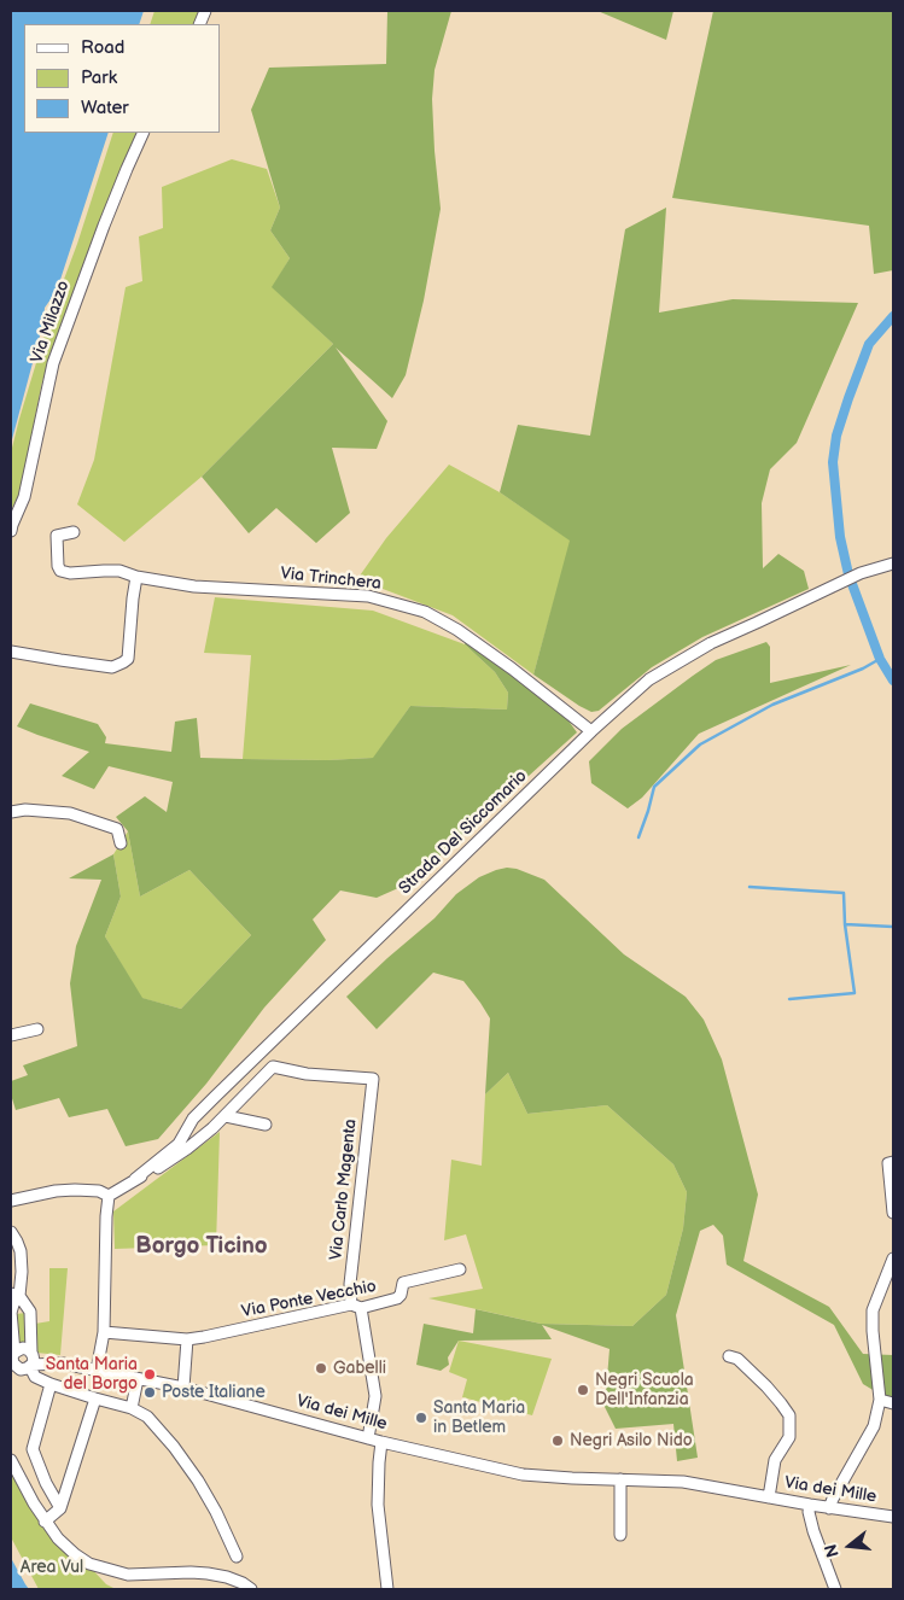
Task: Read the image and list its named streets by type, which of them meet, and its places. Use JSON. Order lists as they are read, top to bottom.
{
  "streets": {
    "street": [
      "Via Milazzo",
      "Via Trinchera",
      "Strada Del Siccomario",
      "Via Carlo Magenta",
      "Via Ponte Vecchio",
      "Via dei Mille"
    ]
  },
  "crossings": [
    ["Via Trinchera", "Strada Del Siccomario"],
    ["Via Carlo Magenta", "Via Ponte Vecchio"],
    ["Via Carlo Magenta", "Via dei Mille"]
  ],
  "districts": ["Borgo Ticino"],
  "parks": ["Area Vul"],
  "places": [
    "Gabelli",
    "Santa Maria del Borgo",
    "Negri Scuola Dell'Infanzia",
    "Poste Italiane",
    "Santa Maria in Betlem",
    "Negri Asilo Nido"
  ],
  "legend": ["Road", "Park", "Water"],
  "north": "left"
}
